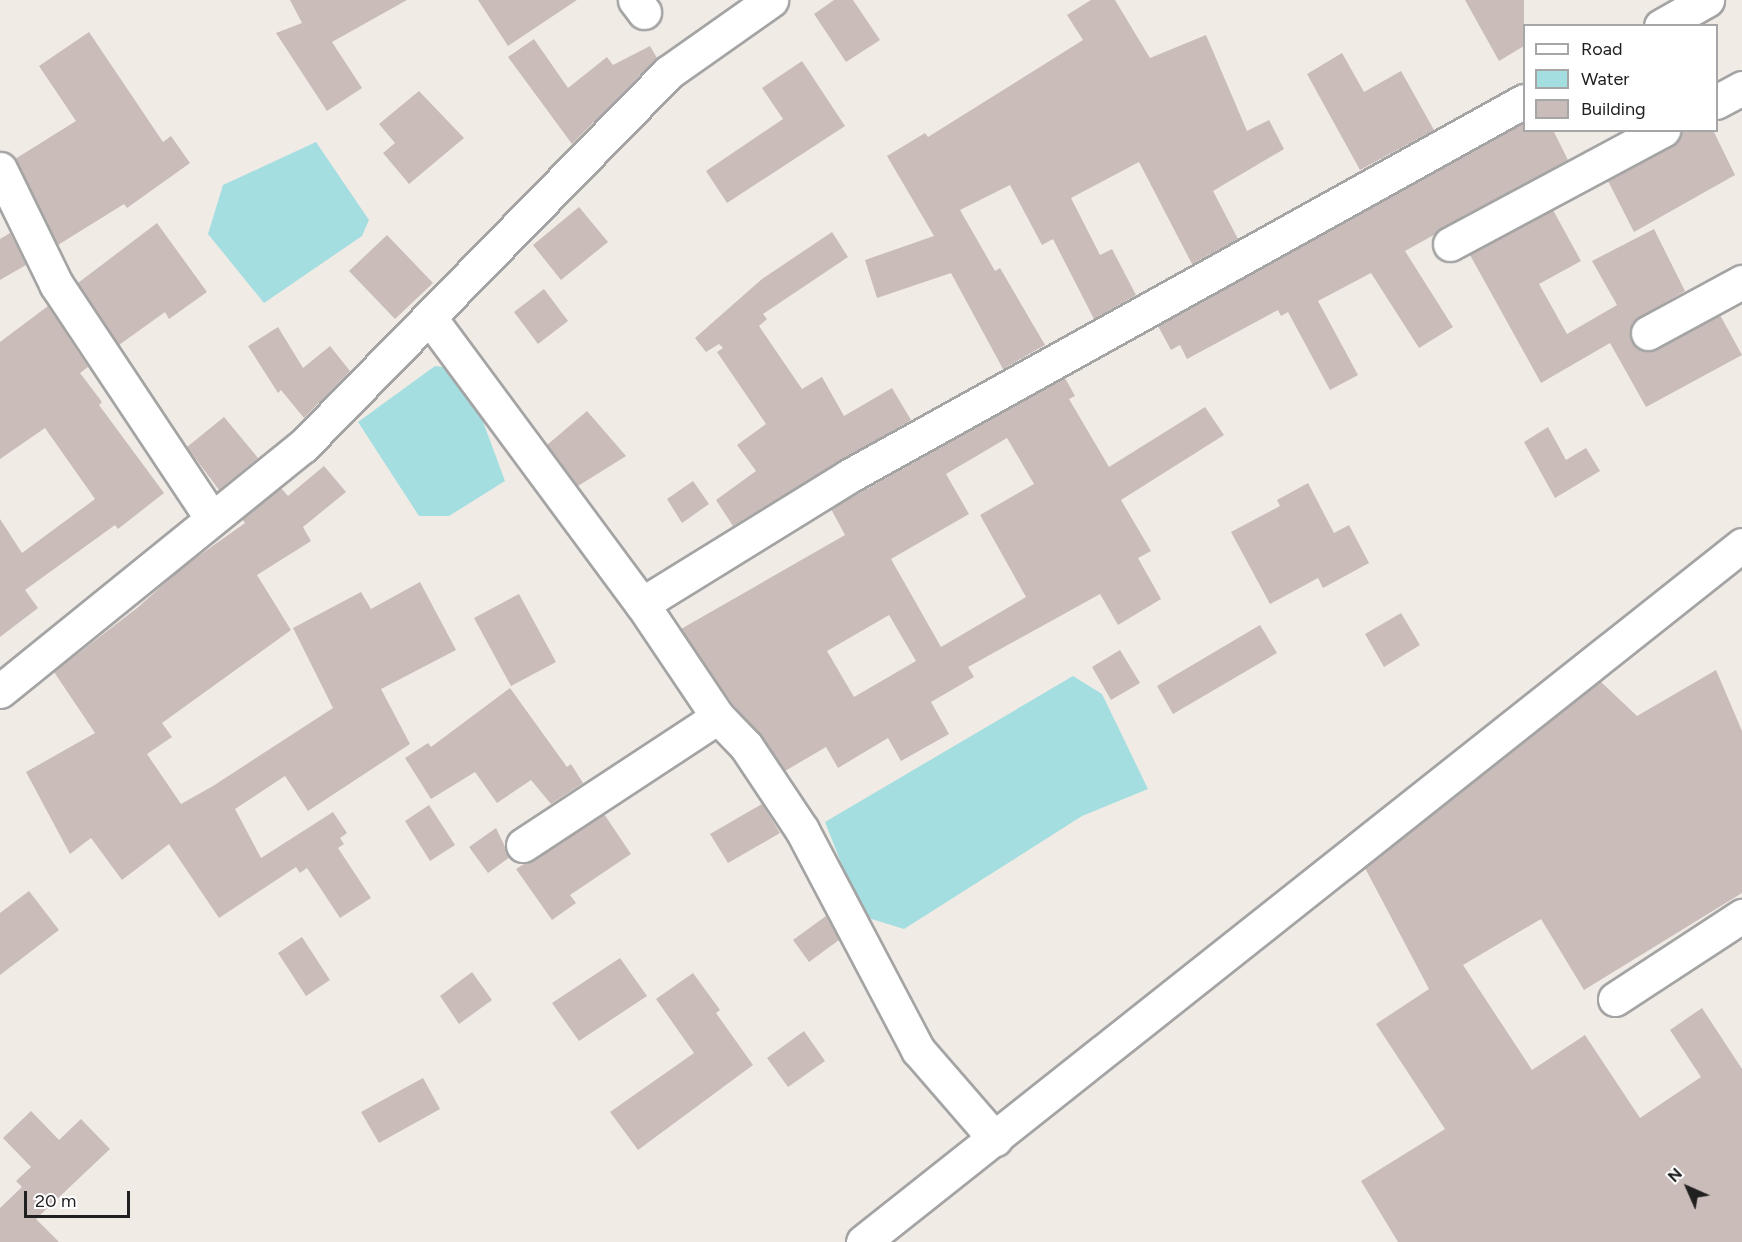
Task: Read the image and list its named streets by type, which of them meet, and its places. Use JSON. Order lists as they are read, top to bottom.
{
  "legend": ["Road", "Water", "Building"],
  "scale_bar": "20 m",
  "north": "top left"
}
